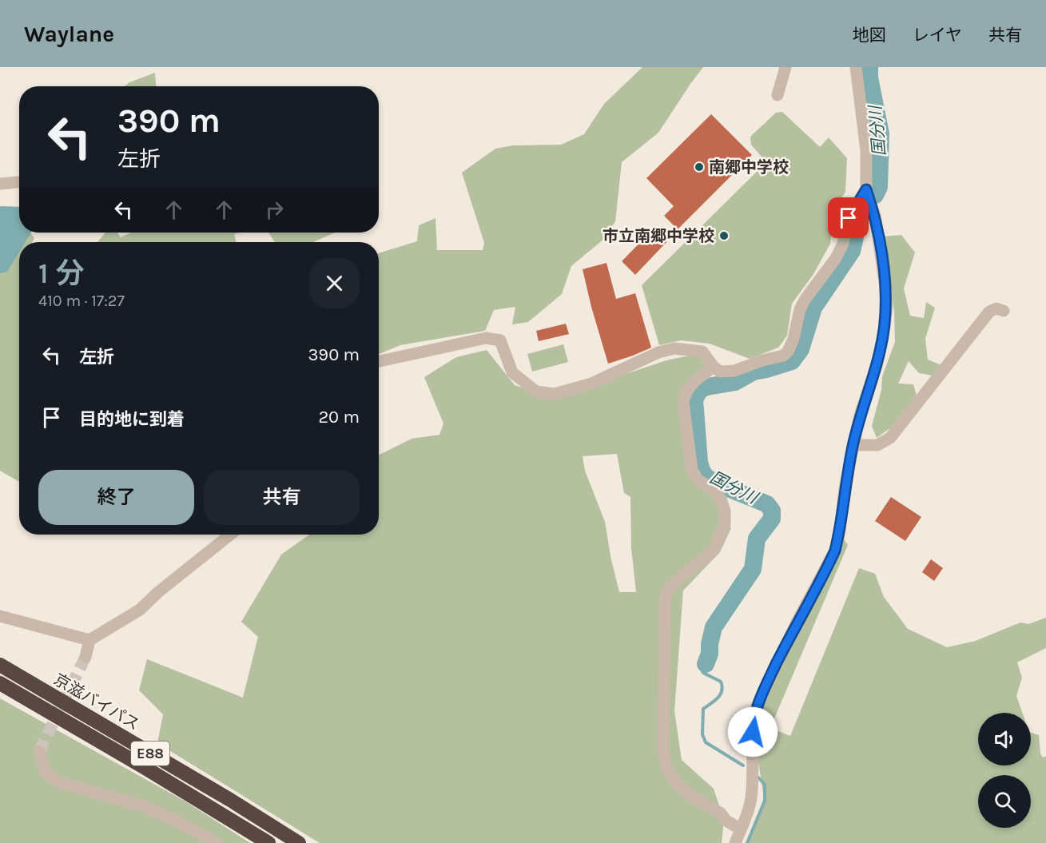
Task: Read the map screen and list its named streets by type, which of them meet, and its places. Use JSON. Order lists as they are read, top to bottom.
{
  "streets": {
    "highway": ["京滋バイパス", "E88"]
  },
  "water": ["国分川"],
  "places": ["南郷中学校", "市立南郷中学校"],
  "page": {
    "header": "Waylane",
    "nav": ["地図", "レイヤ", "共有"],
    "turn": ["390 m", "左折"],
    "heading": ["1 分", "410 m · 17:27"],
    "list": [
      {
        "name": "左折",
        "value": "390 m"
      },
      {
        "name": "目的地に到着",
        "value": "20 m"
      }
    ],
    "buttons": ["終了", "共有"]
  }
}
